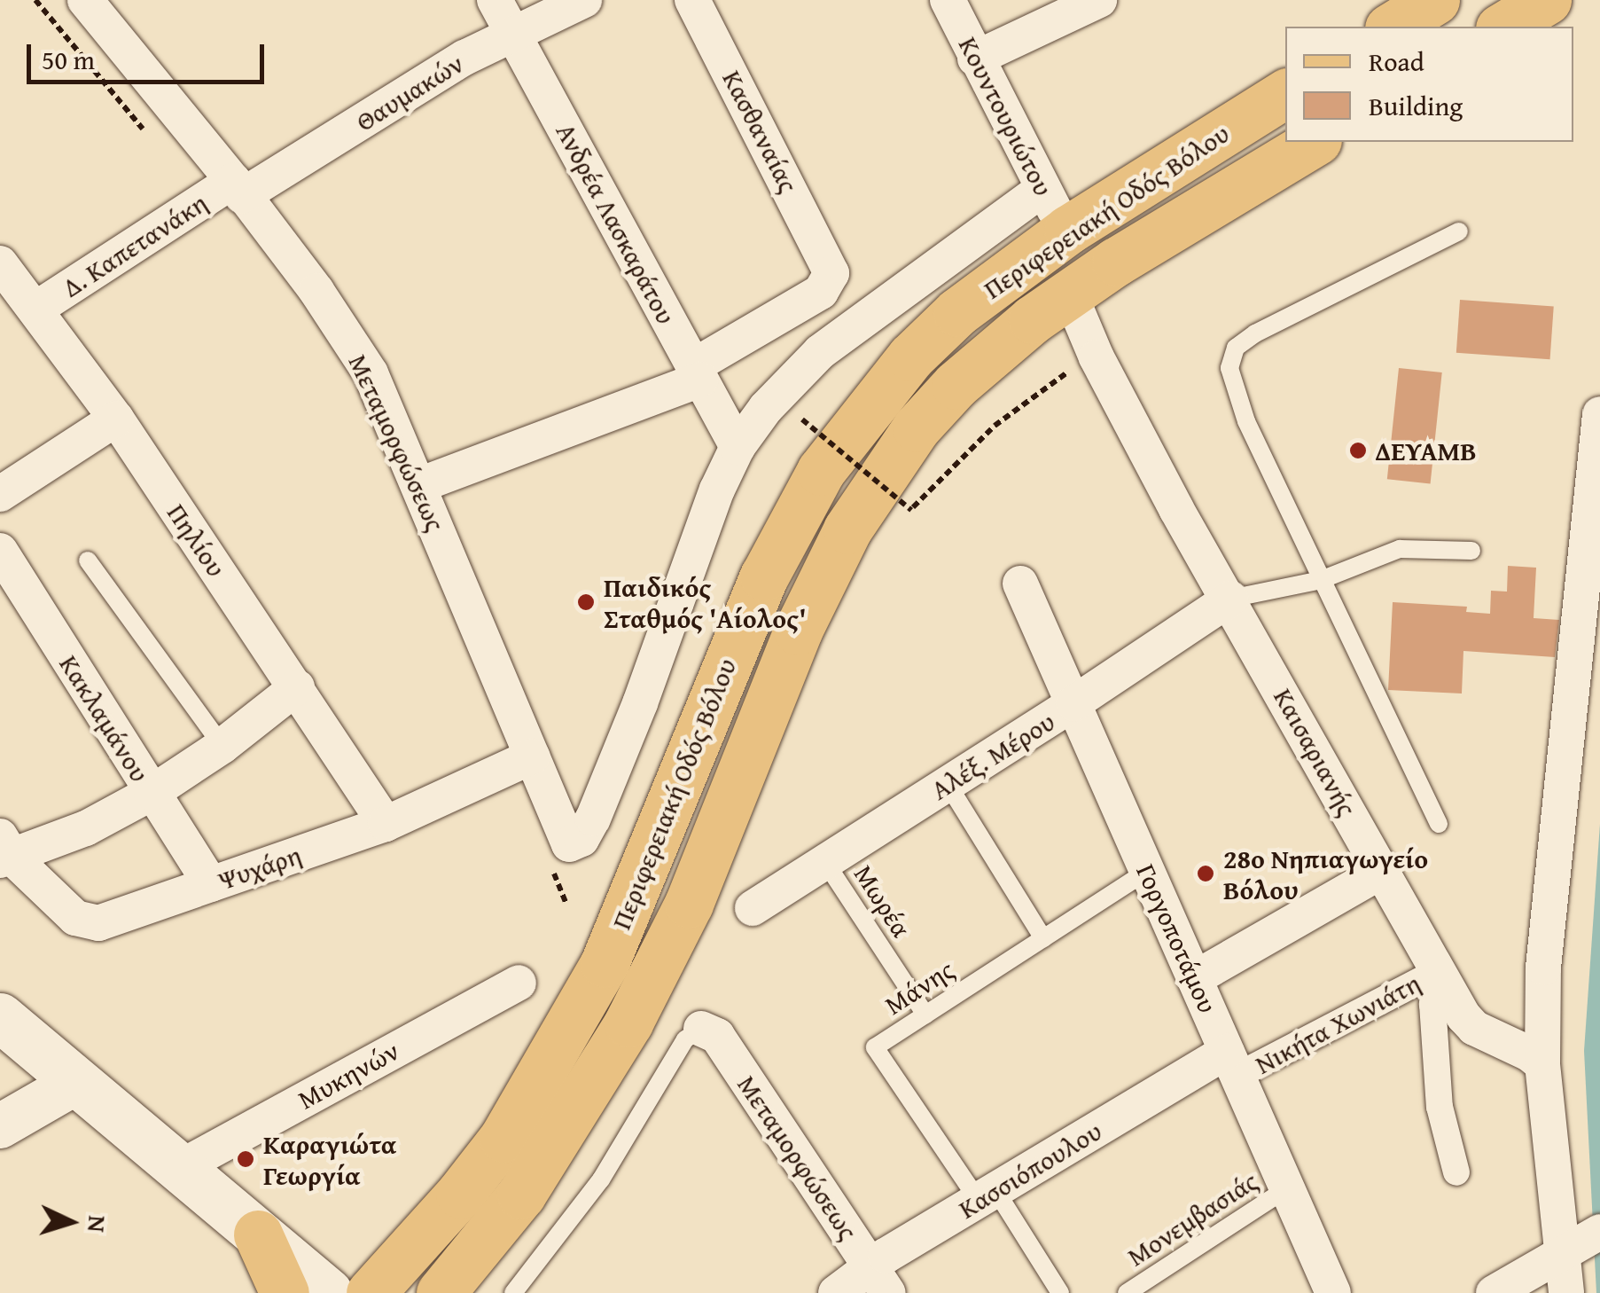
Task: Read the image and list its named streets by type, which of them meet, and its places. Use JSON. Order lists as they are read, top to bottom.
{
  "streets": {
    "main road": ["Περιφερειακή Οδός Βόλου"],
    "street": [
      "Θαυμακών",
      "Κουντουριώτου",
      "Κασθαναίας",
      "Ανδρέα Λασκαράτου",
      "Δ. Καπετανάκη",
      "Μεταμορφώσεως",
      "Πηλίου",
      "Κακλαμάνου",
      "Καισαριανής",
      "Αλέξ. Μέρου",
      "Ψυχάρη",
      "Γοργοποτάμου",
      "Νικήτα Χωνιάτη",
      "Μυκηνών",
      "Κασσιόπουλου"
    ],
    "lane": ["Μωρέα", "Μάνης", "Μονεμβασιάς"]
  },
  "crossings": [
    ["Θαυμακών", "Ανδρέα Λασκαράτου"],
    ["Θαυμακών", "Δ. Καπετανάκη"],
    ["Θαυμακών", "Μεταμορφώσεως"],
    ["Κουντουριώτου", "Περιφερειακή Οδός Βόλου"],
    ["Κασθαναίας", "Ανδρέα Λασκαράτου"],
    ["Περιφερειακή Οδός Βόλου", "Καισαριανής"],
    ["Δ. Καπετανάκη", "Μεταμορφώσεως"],
    ["Δ. Καπετανάκη", "Πηλίου"],
    ["Μεταμορφώσεως", "Ψυχάρη"],
    ["Μεταμορφώσεως", "Κασσιόπουλου"],
    ["Πηλίου", "Ψυχάρη"],
    ["Κακλαμάνου", "Ψυχάρη"],
    ["Καισαριανής", "Αλέξ. Μέρου"],
    ["Καισαριανής", "Νικήτα Χωνιάτη"],
    ["Αλέξ. Μέρου", "Μωρέα"],
    ["Αλέξ. Μέρου", "Γοργοποτάμου"],
    ["Μωρέα", "Μάνης"],
    ["Γοργοποτάμου", "Μάνης"],
    ["Γοργοποτάμου", "Νικήτα Χωνιάτη"],
    ["Γοργοποτάμου", "Κασσιόπουλου"],
    ["Γοργοποτάμου", "Μονεμβασιάς"],
    ["Μάνης", "Κασσιόπουλου"],
    ["Νικήτα Χωνιάτη", "Κασσιόπουλου"]
  ],
  "places": [
    "ΔΕΥΑΜΒ",
    "Παιδικός Σταθμός 'Αίολος'",
    "28ο Νηπιαγωγείο Βόλου",
    "Καραγιώτα Γεωργία"
  ],
  "legend": ["Road", "Building"],
  "scale_bar": "50 m",
  "north": "right"
}
